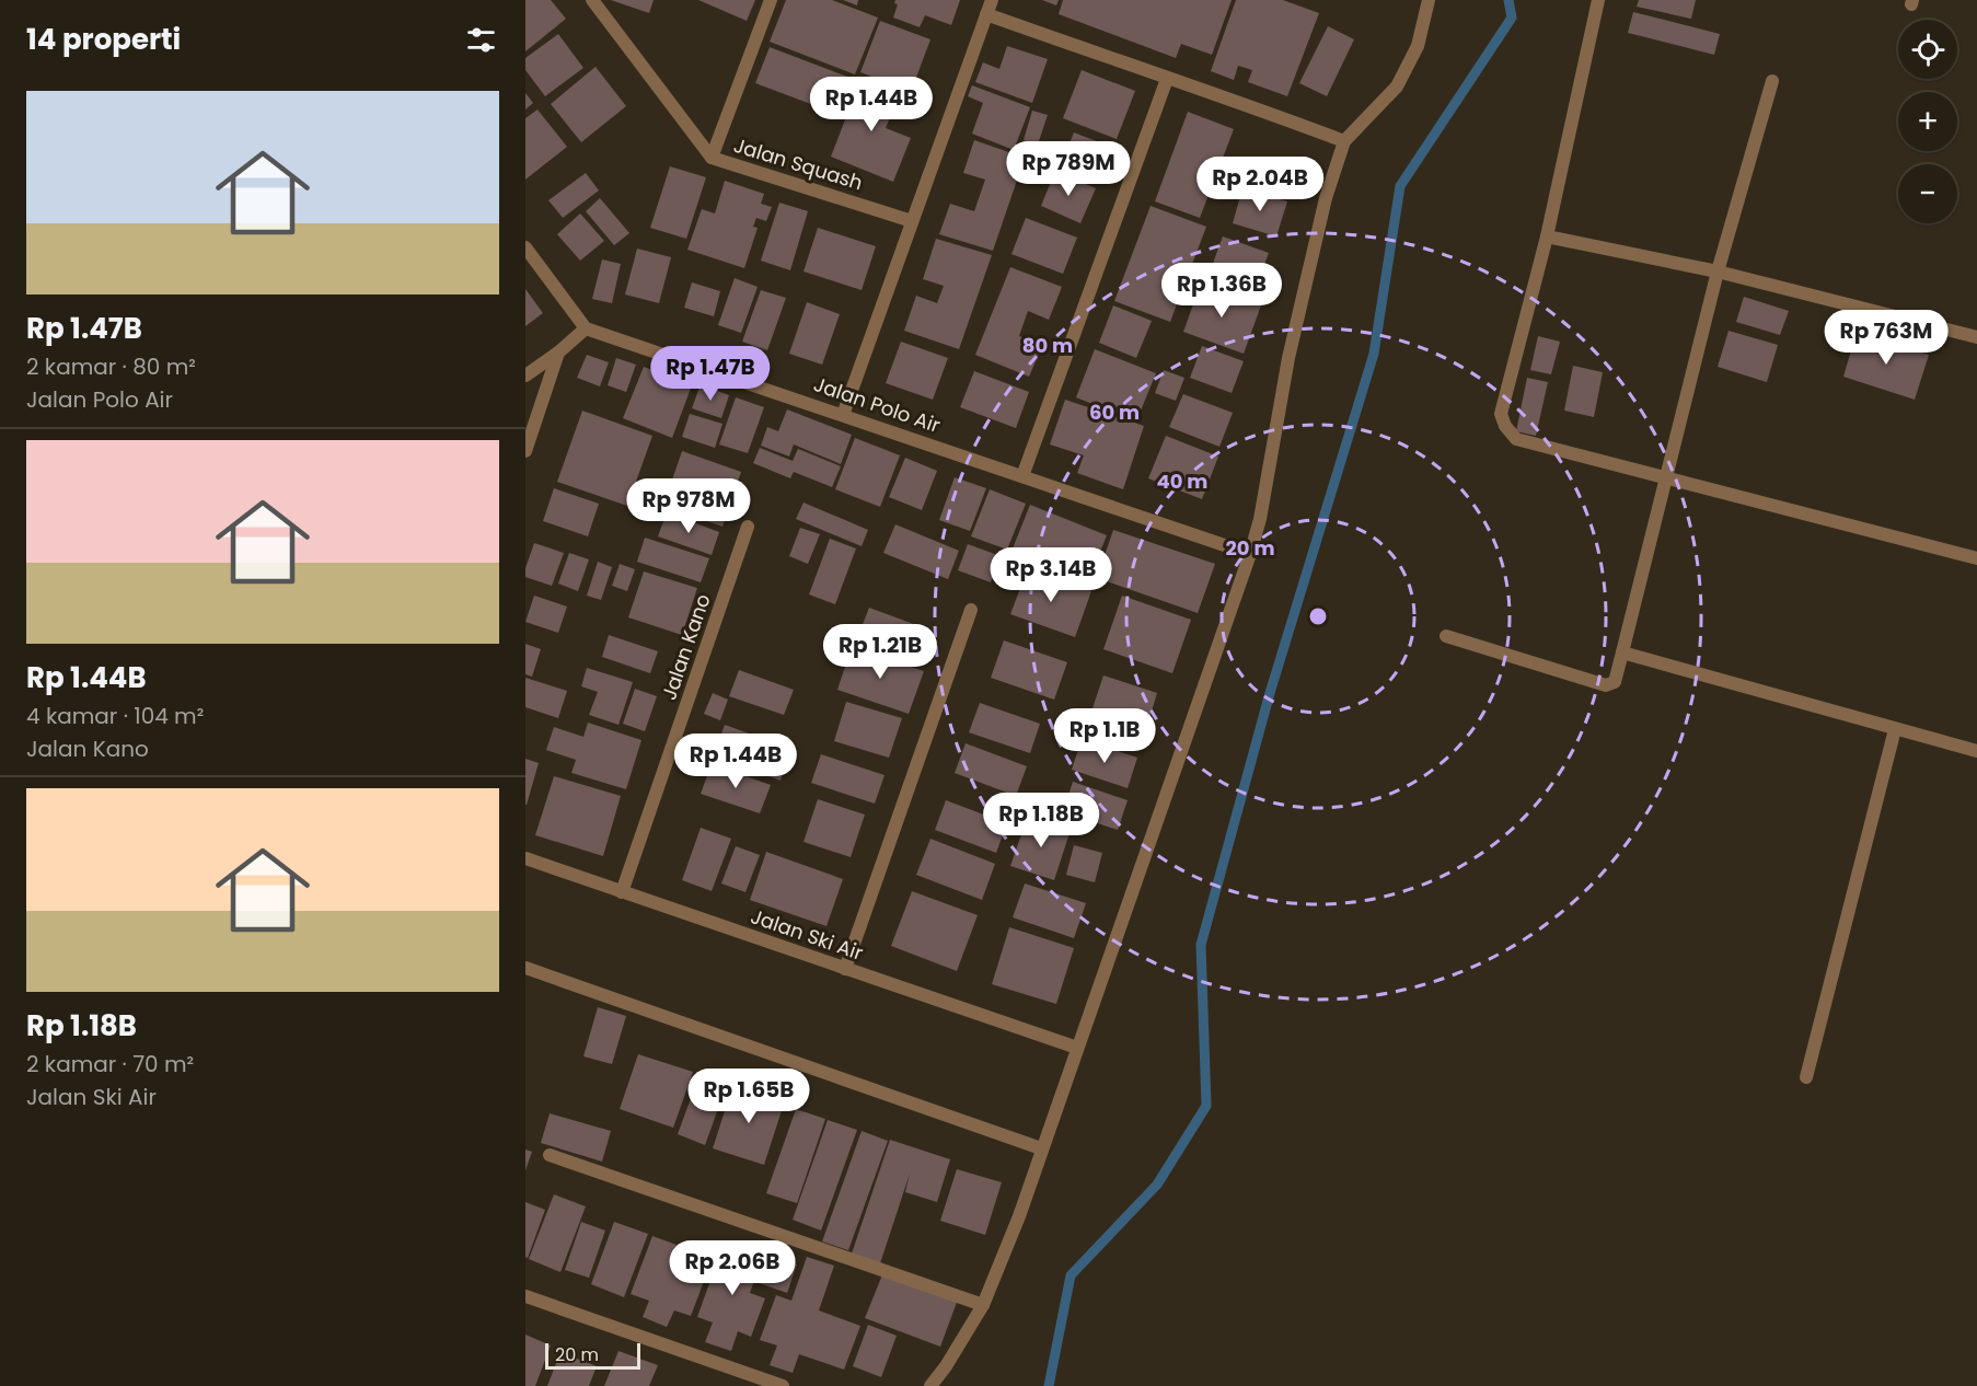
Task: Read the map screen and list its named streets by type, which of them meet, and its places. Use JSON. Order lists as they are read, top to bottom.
{
  "streets": {
    "street": [
      "Jalan Squash",
      "Jalan Polo Air",
      "Jalan Kano",
      "Jalan Ski Air"
    ]
  },
  "crossings": [
    ["Jalan Kano", "Jalan Ski Air"]
  ],
  "scale_bar": "20 m",
  "page": {
    "heading": "14 properti",
    "map_buttons": ["+", "−"],
    "price": [
      "Rp 1.44B",
      "Rp 789M",
      "Rp 2.04B",
      "Rp 1.36B",
      "Rp 763M",
      "Rp 1.47B",
      "Rp 978M",
      "Rp 3.14B",
      "Rp 1.21B",
      "Rp 1.1B",
      "Rp 1.44B",
      "Rp 1.18B",
      "Rp 1.65B",
      "Rp 2.06B"
    ],
    "list": [
      {
        "name": "Rp 1.47B",
        "note": "2 kamar · 80 m² · Jalan Polo Air"
      },
      {
        "name": "Rp 1.44B",
        "note": "4 kamar · 104 m² · Jalan Kano"
      },
      {
        "name": "Rp 1.18B",
        "note": "2 kamar · 70 m² · Jalan Ski Air"
      }
    ],
    "scale": "20 m"
  },
  "rings": [
    "80 m",
    "60 m",
    "40 m",
    "20 m"
  ]
}
